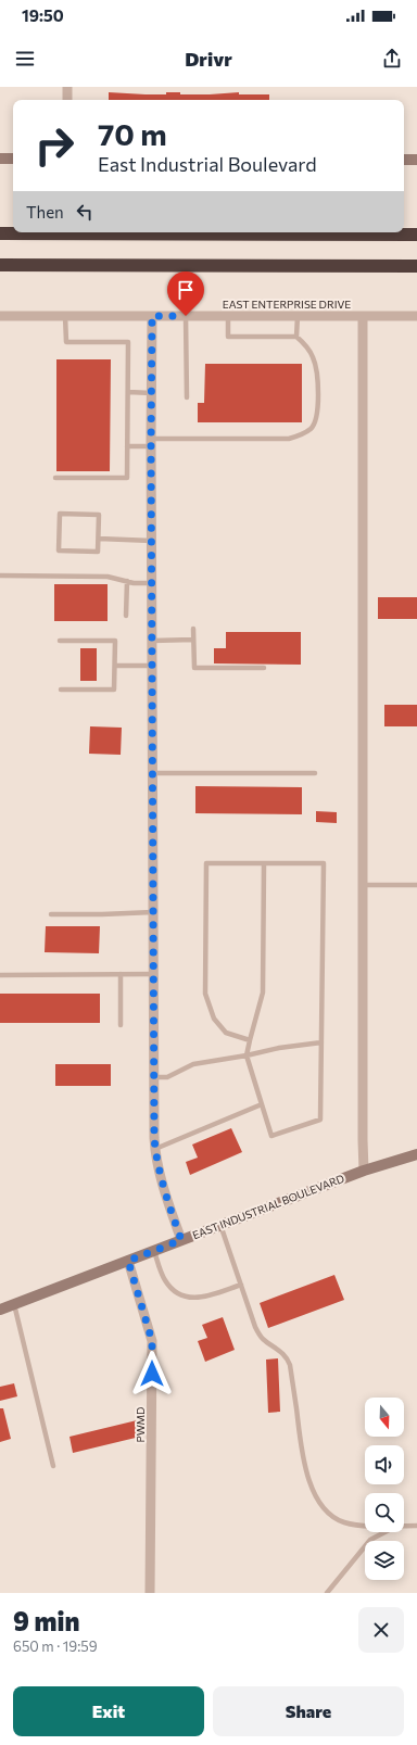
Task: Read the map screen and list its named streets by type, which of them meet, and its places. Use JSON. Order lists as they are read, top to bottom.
{
  "streets": {
    "street": ["EAST ENTERPRISE DRIVE", "EAST INDUSTRIAL BOULEVARD", "PWMD"]
  },
  "crossings": [
    ["EAST INDUSTRIAL BOULEVARD", "PWMD"]
  ],
  "north": "bottom",
  "page": {
    "status": "19:50",
    "header": "Drivr",
    "turn": ["70 m", "East Industrial Boulevard"],
    "then": "Then",
    "heading": ["9 min", "650 m · 19:59"],
    "buttons": ["Exit", "Share"]
  }
}
